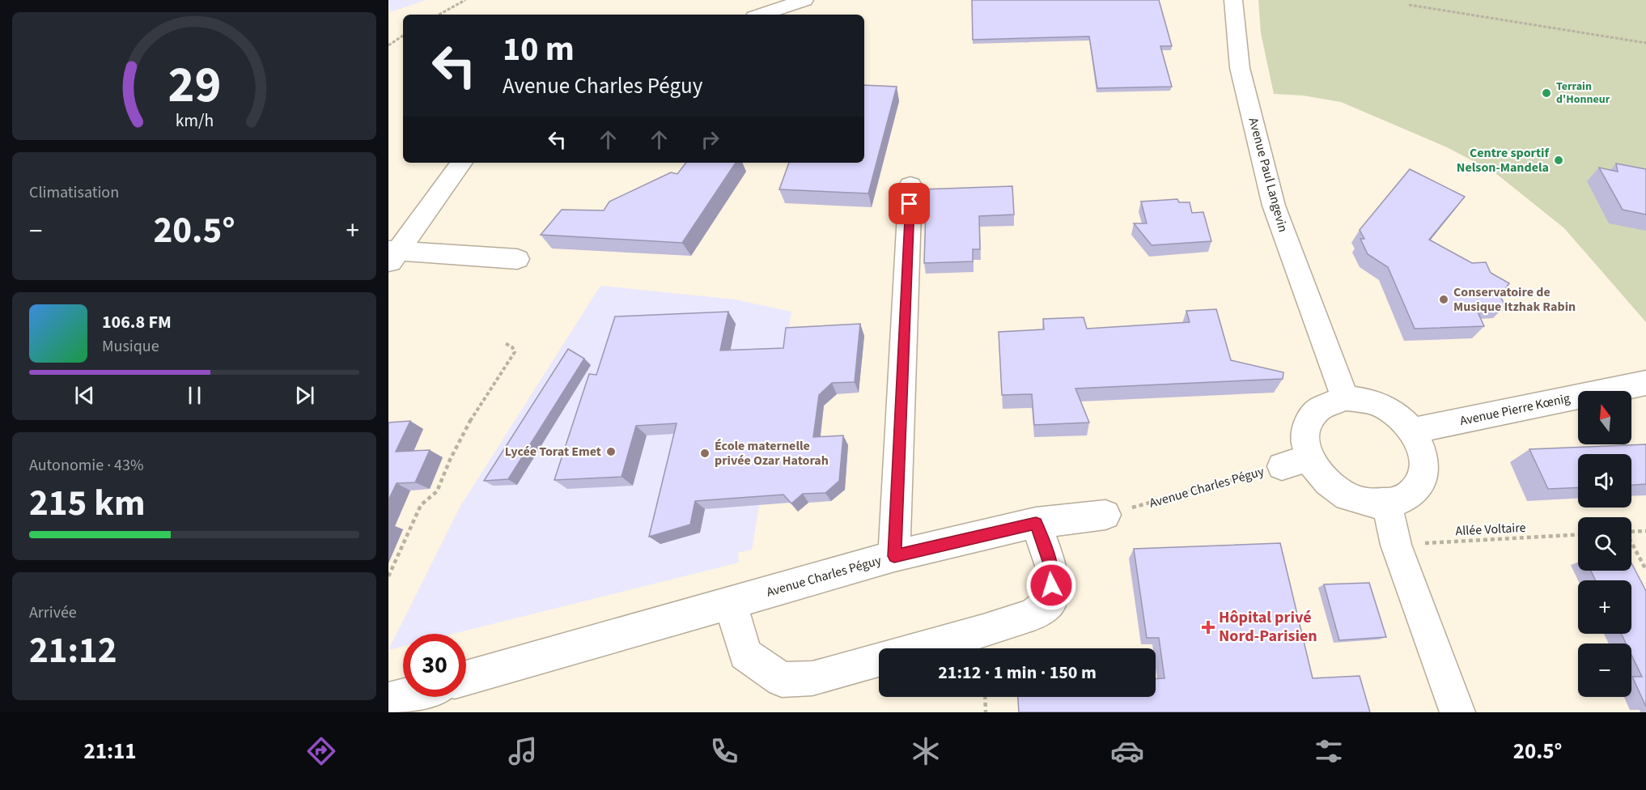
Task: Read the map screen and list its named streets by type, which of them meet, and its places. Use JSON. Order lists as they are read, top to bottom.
{
  "streets": {
    "street": ["Avenue Paul Langevin", "Avenue Pierre Kœnig", "Avenue Charles Péguy"],
    "path": ["Allée Voltaire"]
  },
  "crossings": [
    ["Avenue Paul Langevin", "Avenue Pierre Kœnig"],
    ["Avenue Paul Langevin", "Avenue Charles Péguy"],
    ["Avenue Pierre Kœnig", "Avenue Charles Péguy"]
  ],
  "places": {
    "other": [
      "Terrain d'Honneur",
      "Centre sportif Nelson-Mandela",
      "Conservatoire de Musique Itzhak Rabin",
      "Lycée Torat Emet",
      "École maternelle privée Ozar Hatorah"
    ],
    "health": ["Hôpital privé Nord-Parisien"]
  },
  "north": "top",
  "page": {
    "turn": ["10 m", "Avenue Charles Péguy"],
    "tile": [
      "Climatisation",
      ["Autonomie · 43%", "215 km"],
      ["Arrivée", "21:12"]
    ],
    "heat": ["−", "20.5°", "+"],
    "song": ["106.8 FM", "Musique"],
    "map_buttons": ["+", "−"],
    "limit": "30",
    "trip": "21:12 · 1 min · 150 m",
    "tabs": ["21:11", "20.5°"],
    "gauge": ["29", "km/h"]
  }
}
